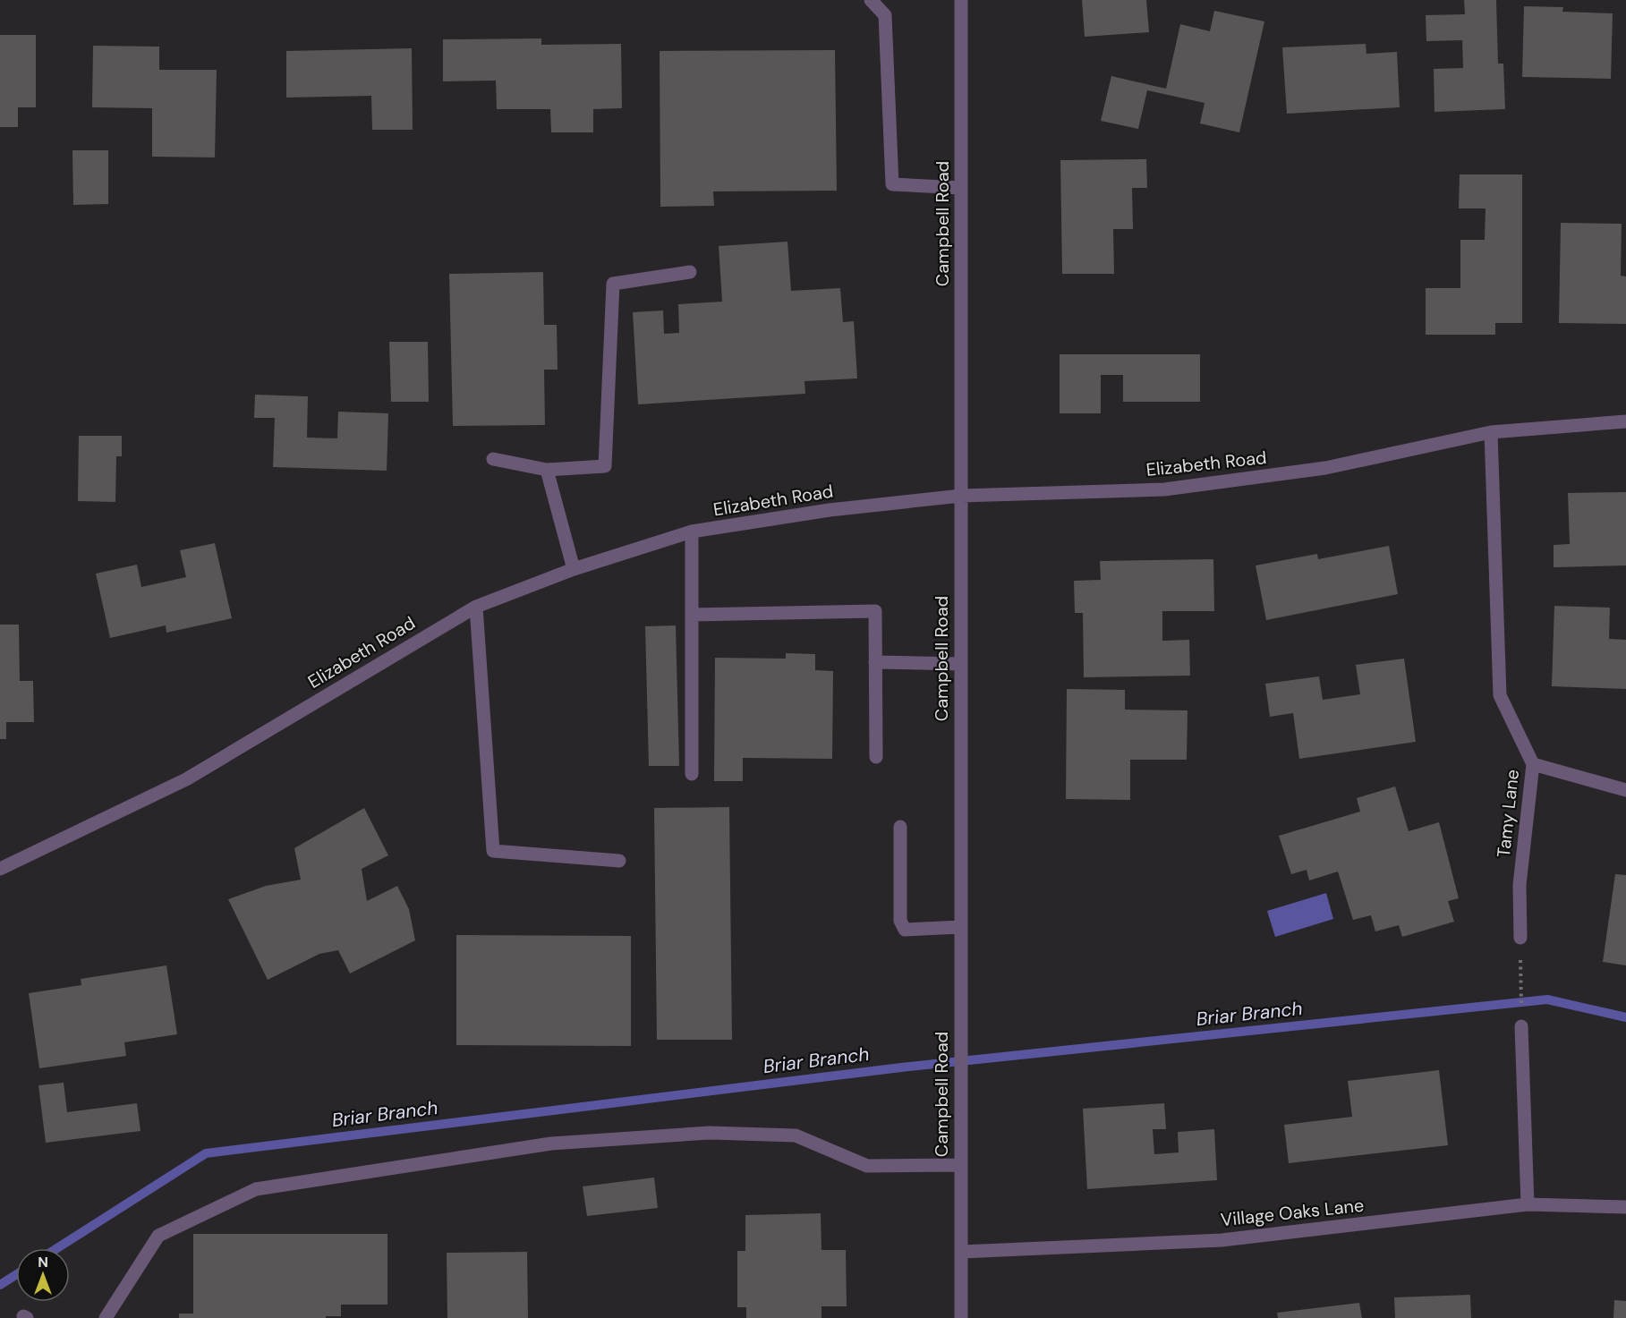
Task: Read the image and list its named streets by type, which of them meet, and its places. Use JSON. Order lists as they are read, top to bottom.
{
  "streets": {
    "street": [
      "Campbell Road",
      "Elizabeth Road",
      "Tamy Lane",
      "Village Oaks Lane"
    ]
  },
  "crossings": [
    ["Campbell Road", "Elizabeth Road"],
    ["Campbell Road", "Village Oaks Lane"],
    ["Elizabeth Road", "Tamy Lane"]
  ],
  "water": ["Briar Branch"],
  "north": "top"
}
